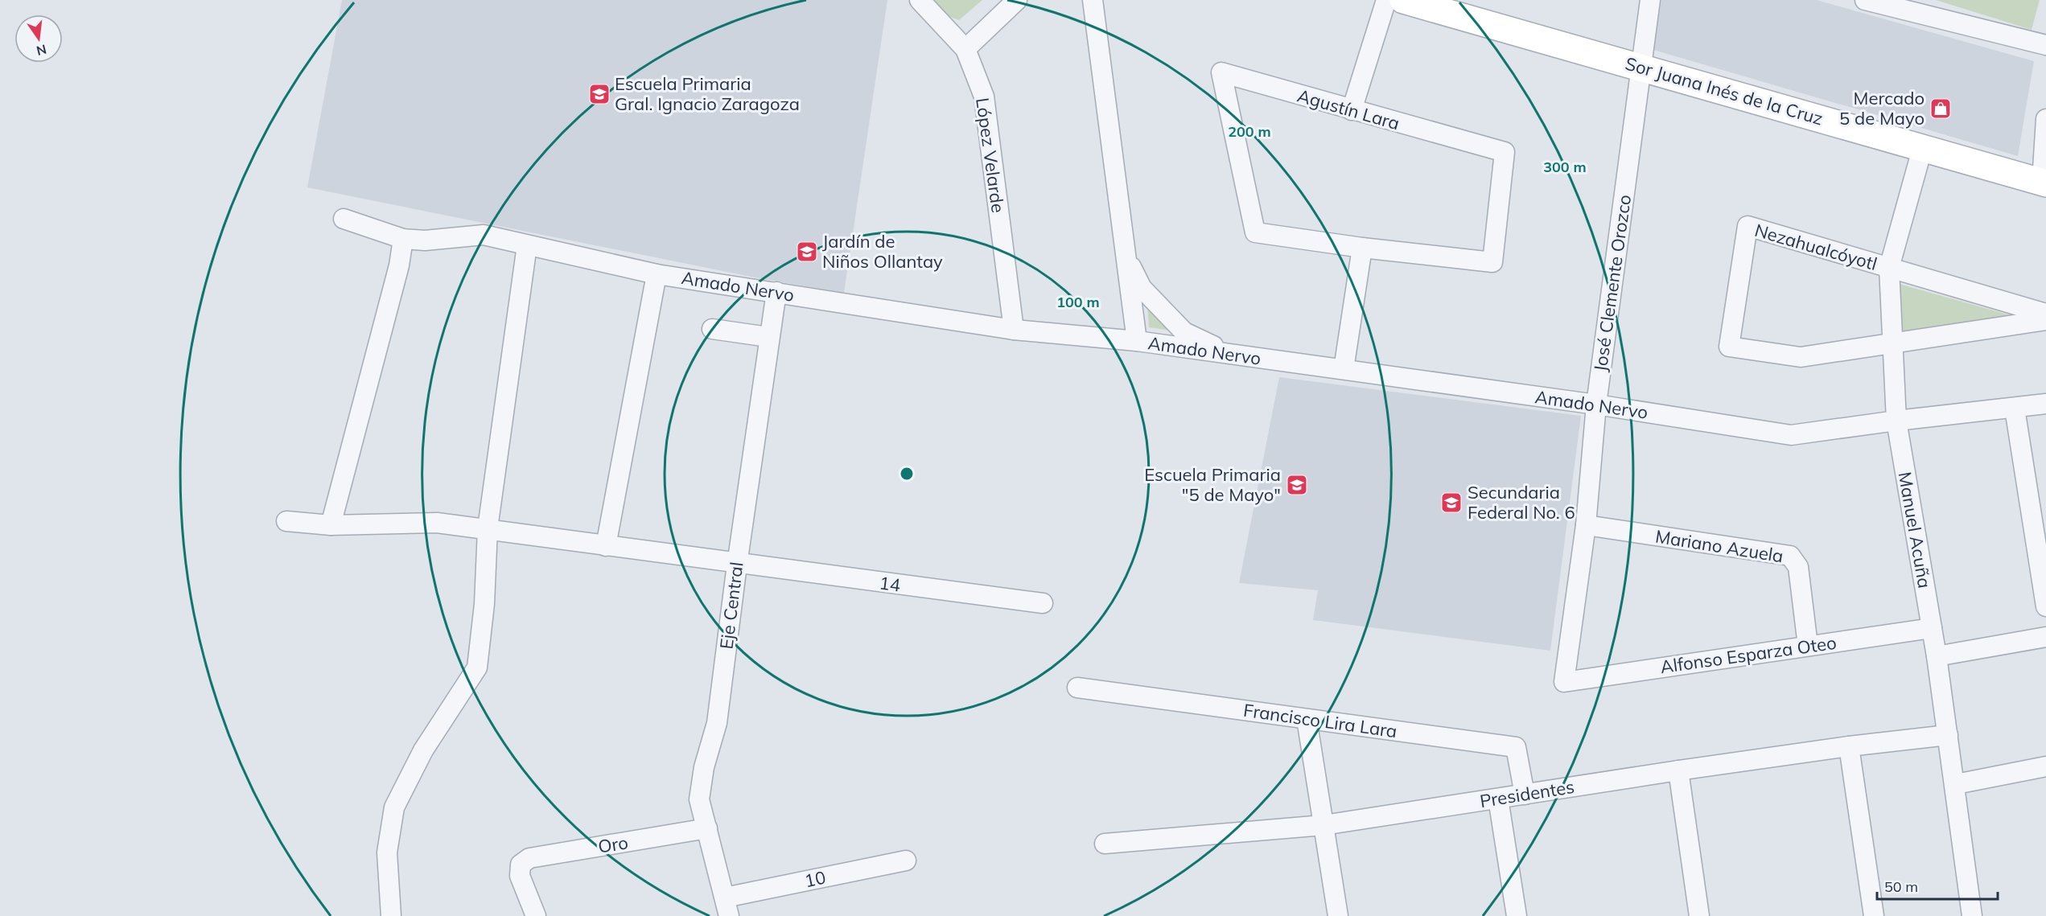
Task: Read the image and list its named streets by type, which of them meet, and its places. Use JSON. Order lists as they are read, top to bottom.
{
  "streets": {
    "main road": ["Sor Juana Inés de la Cruz"],
    "street": [
      "Agustín Lara",
      "López Velarde",
      "Nezahualcóyotl",
      "José Clemente Orozco",
      "Amado Nervo",
      "Manuel Acuña",
      "Mariano Azuela",
      "14",
      "Eje Central",
      "Alfonso Esparza Oteo",
      "Francisco Lira Lara",
      "Presidentes",
      "Oro",
      "10"
    ]
  },
  "crossings": [
    ["Sor Juana Inés de la Cruz", "José Clemente Orozco"],
    ["Sor Juana Inés de la Cruz", "Manuel Acuña"],
    ["López Velarde", "Amado Nervo"],
    ["Nezahualcóyotl", "Manuel Acuña"],
    ["José Clemente Orozco", "Amado Nervo"],
    ["José Clemente Orozco", "Mariano Azuela"],
    ["José Clemente Orozco", "Alfonso Esparza Oteo"],
    ["Amado Nervo", "Manuel Acuña"],
    ["Amado Nervo", "Eje Central"],
    ["Manuel Acuña", "Alfonso Esparza Oteo"],
    ["Manuel Acuña", "Presidentes"],
    ["Mariano Azuela", "Alfonso Esparza Oteo"],
    ["14", "Eje Central"],
    ["Eje Central", "Oro"],
    ["Eje Central", "10"],
    ["Francisco Lira Lara", "Presidentes"]
  ],
  "places": {
    "school or university": [
      "Escuela Primaria Gral. Ignacio Zaragoza",
      "Jardín de Niños Ollantay",
      "Escuela Primaria \"5 de Mayo\"",
      "Secundaria Federal No. 6"
    ],
    "shop": ["Mercado 5 de Mayo"]
  },
  "scale_bar": "50 m",
  "north": "bottom",
  "rings": ["200 m", "300 m", "100 m"]
}
